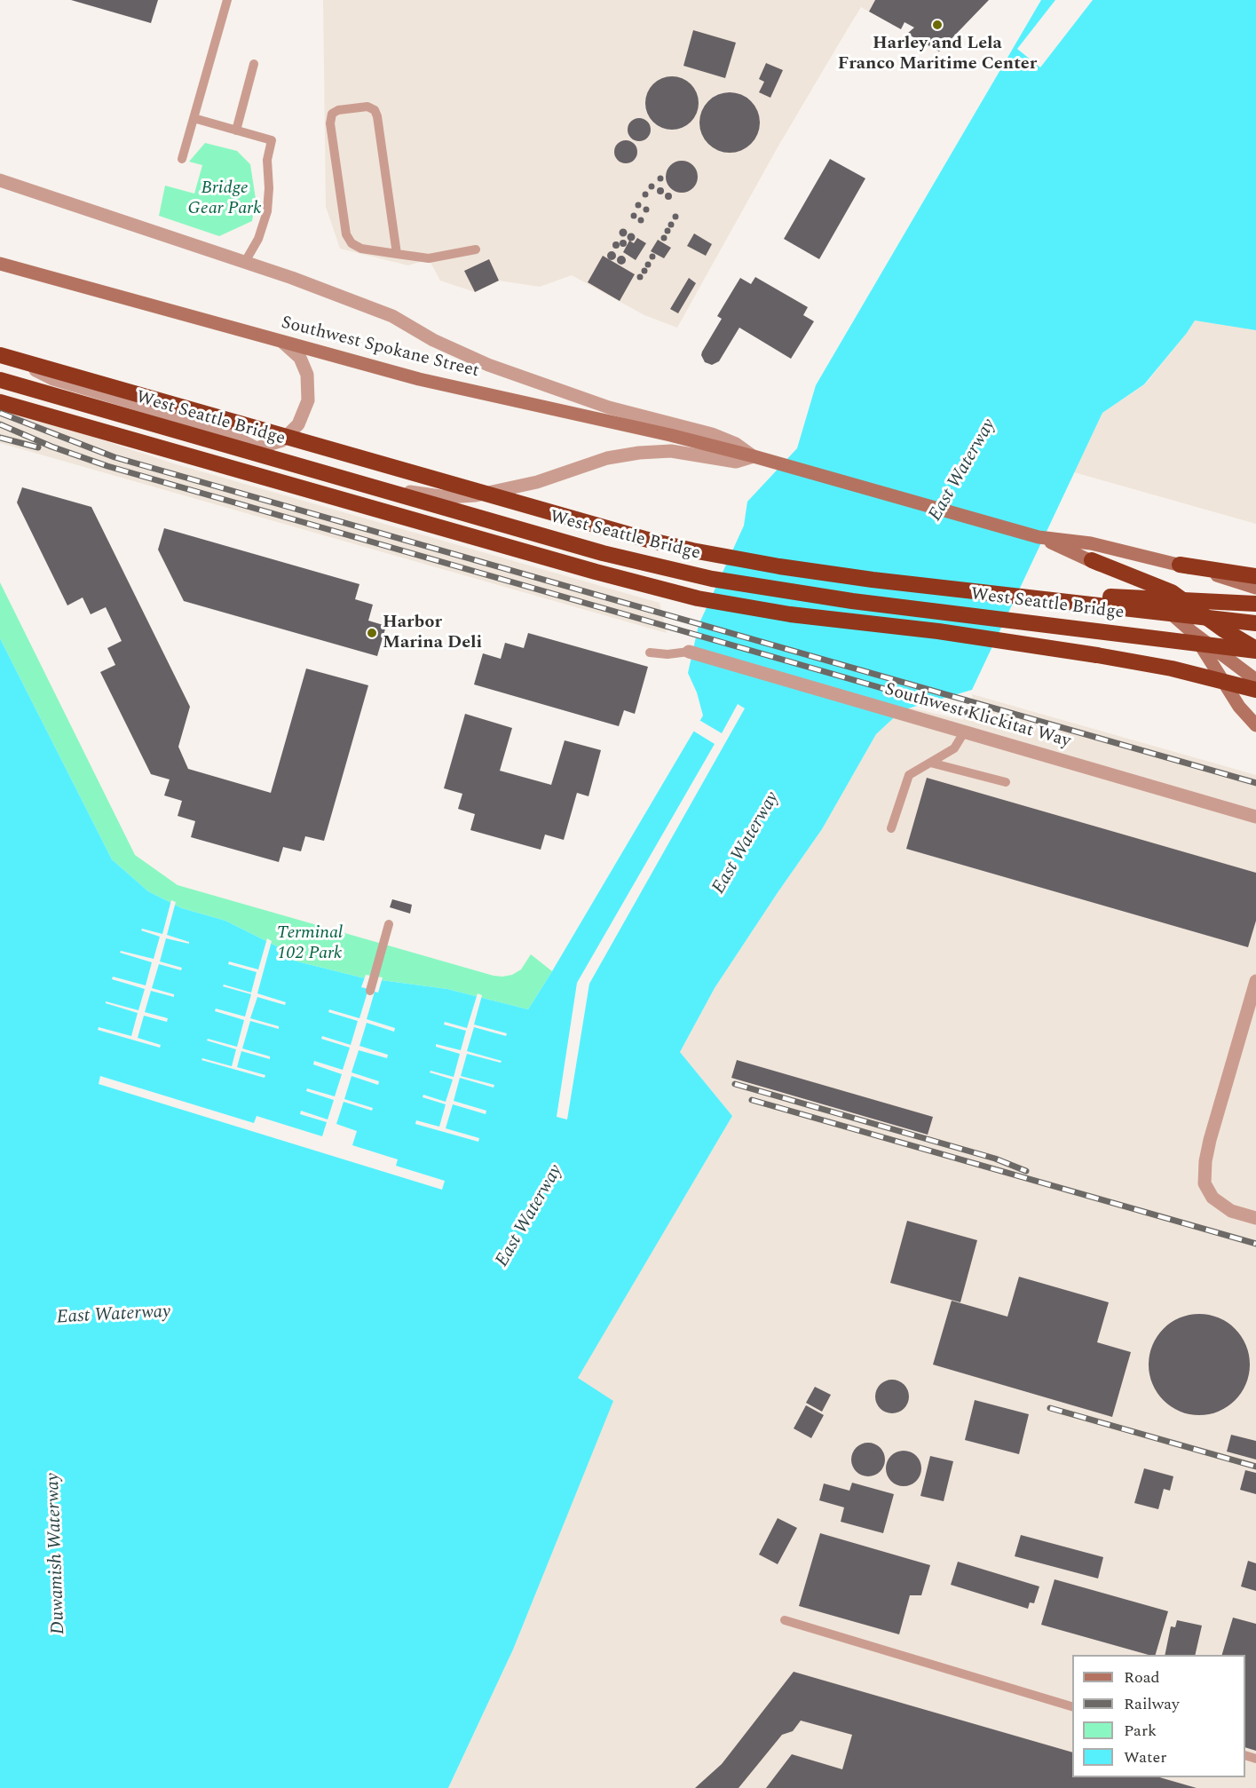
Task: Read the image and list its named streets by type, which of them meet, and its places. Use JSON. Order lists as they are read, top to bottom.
{
  "streets": {
    "highway": ["West Seattle Bridge"],
    "main road": ["Southwest Spokane Street"],
    "street": ["Southwest Klickitat Way"]
  },
  "water": ["East Waterway", "Duwamish Waterway"],
  "parks": ["Bridge Gear Park", "Terminal 102 Park"],
  "places": ["Harley and Lela Franco Maritime Center", "Harbor Marina Deli"],
  "legend": [
    "Road",
    "Railway",
    "Park",
    "Water"
  ]
}
